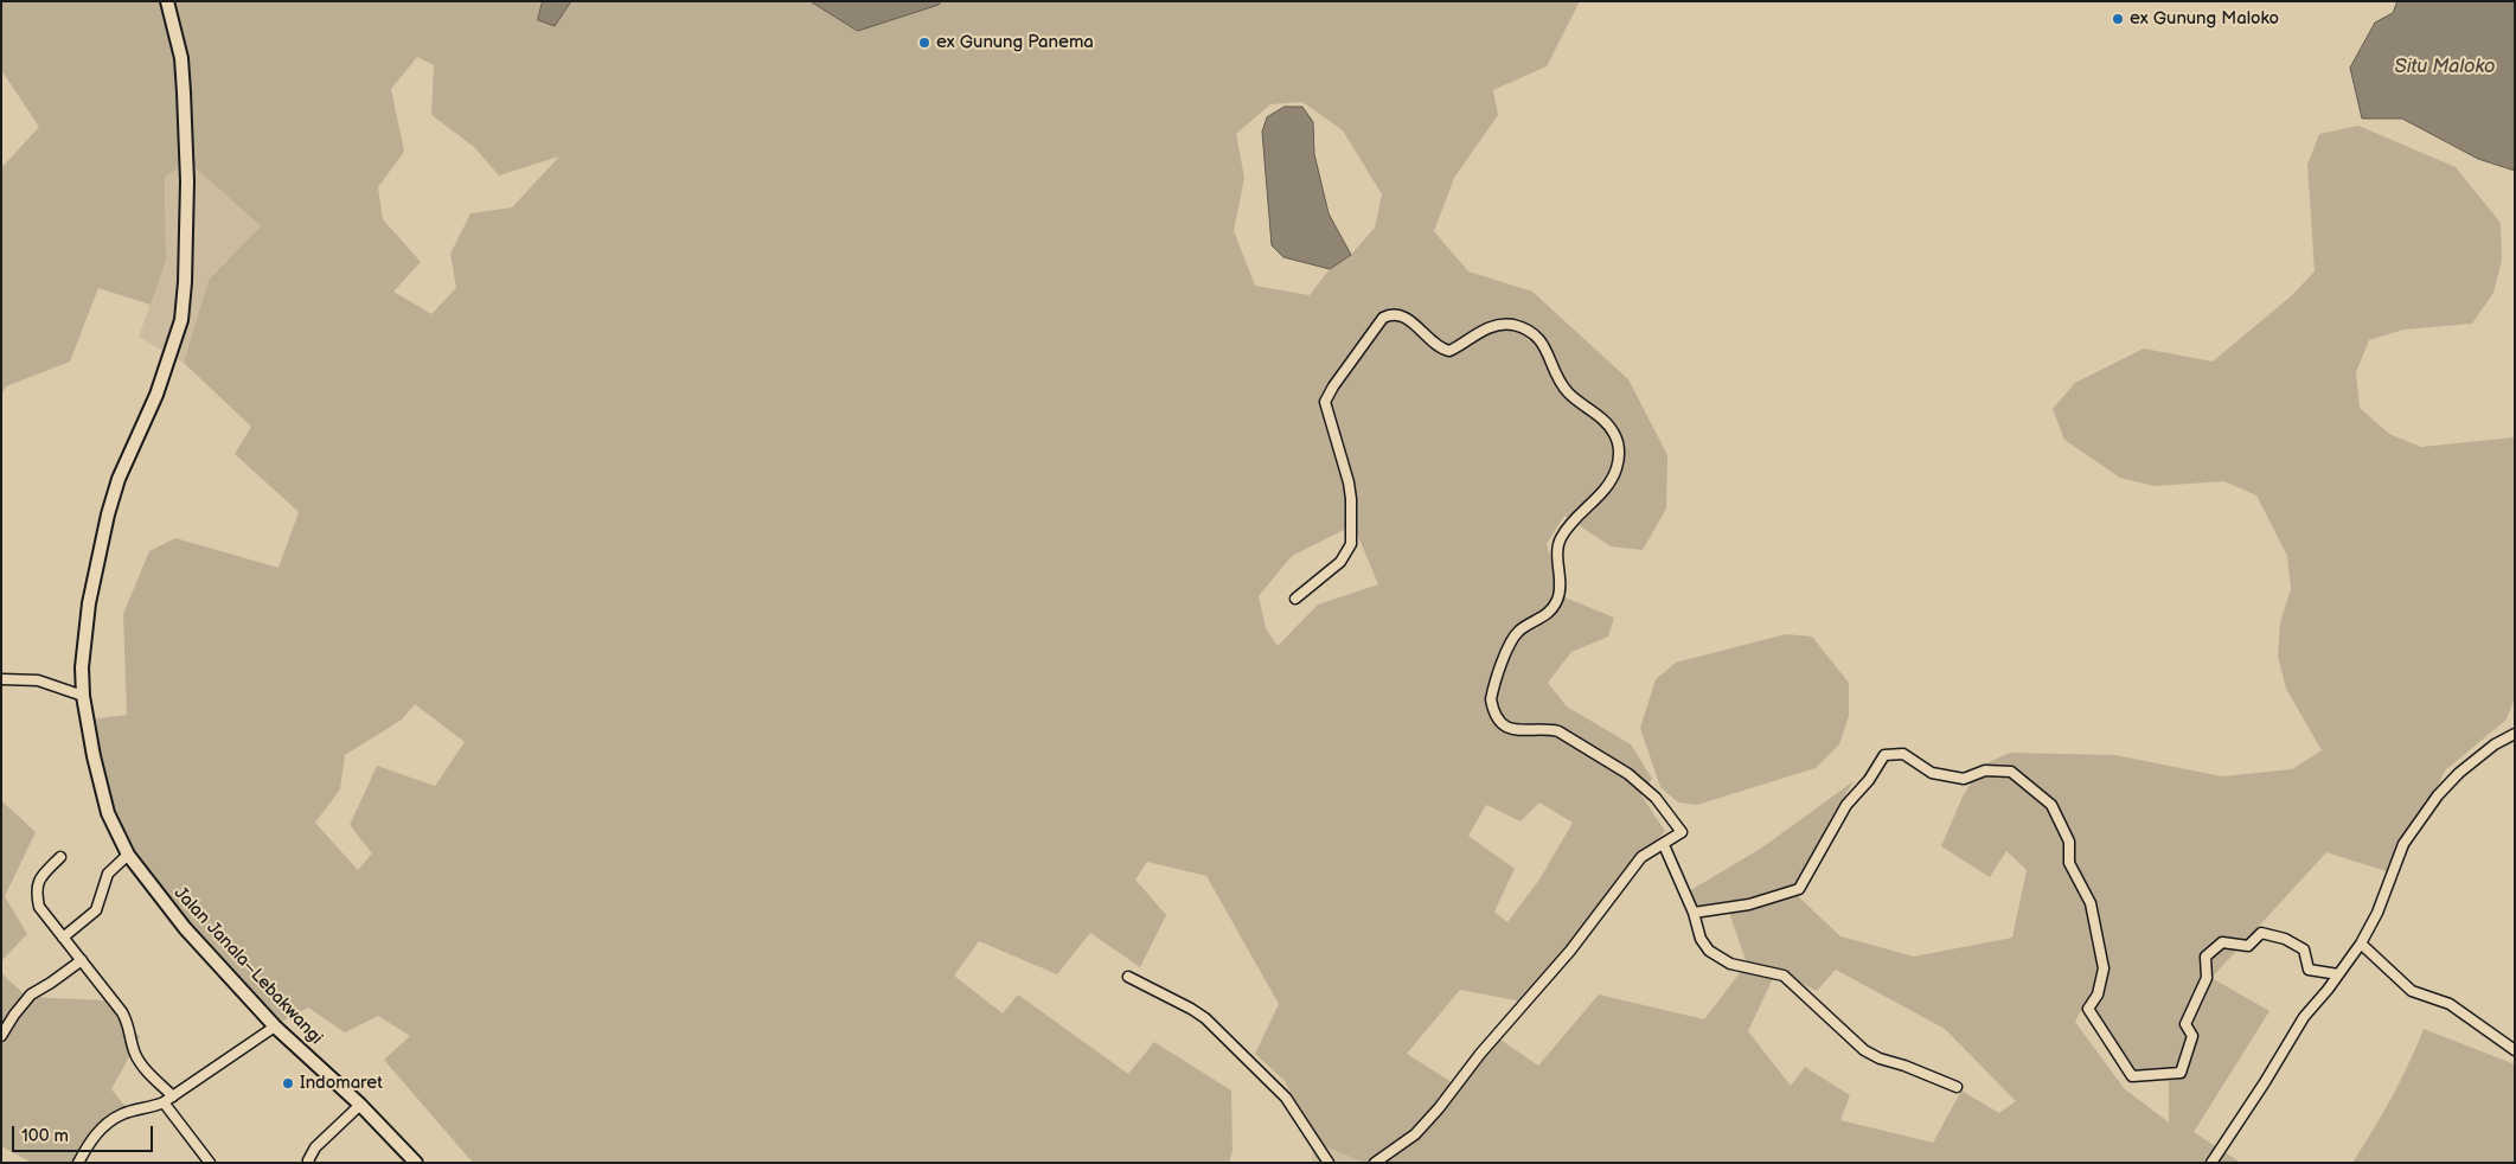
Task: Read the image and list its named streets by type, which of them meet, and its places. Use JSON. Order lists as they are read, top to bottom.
{
  "streets": {
    "main road": ["Jalan Janala–Lebakwangi"]
  },
  "water": ["Situ Maloko"],
  "places": ["ex Gunung Maloko", "ex Gunung Panema", "Indomaret"],
  "scale_bar": "100 m"
}
